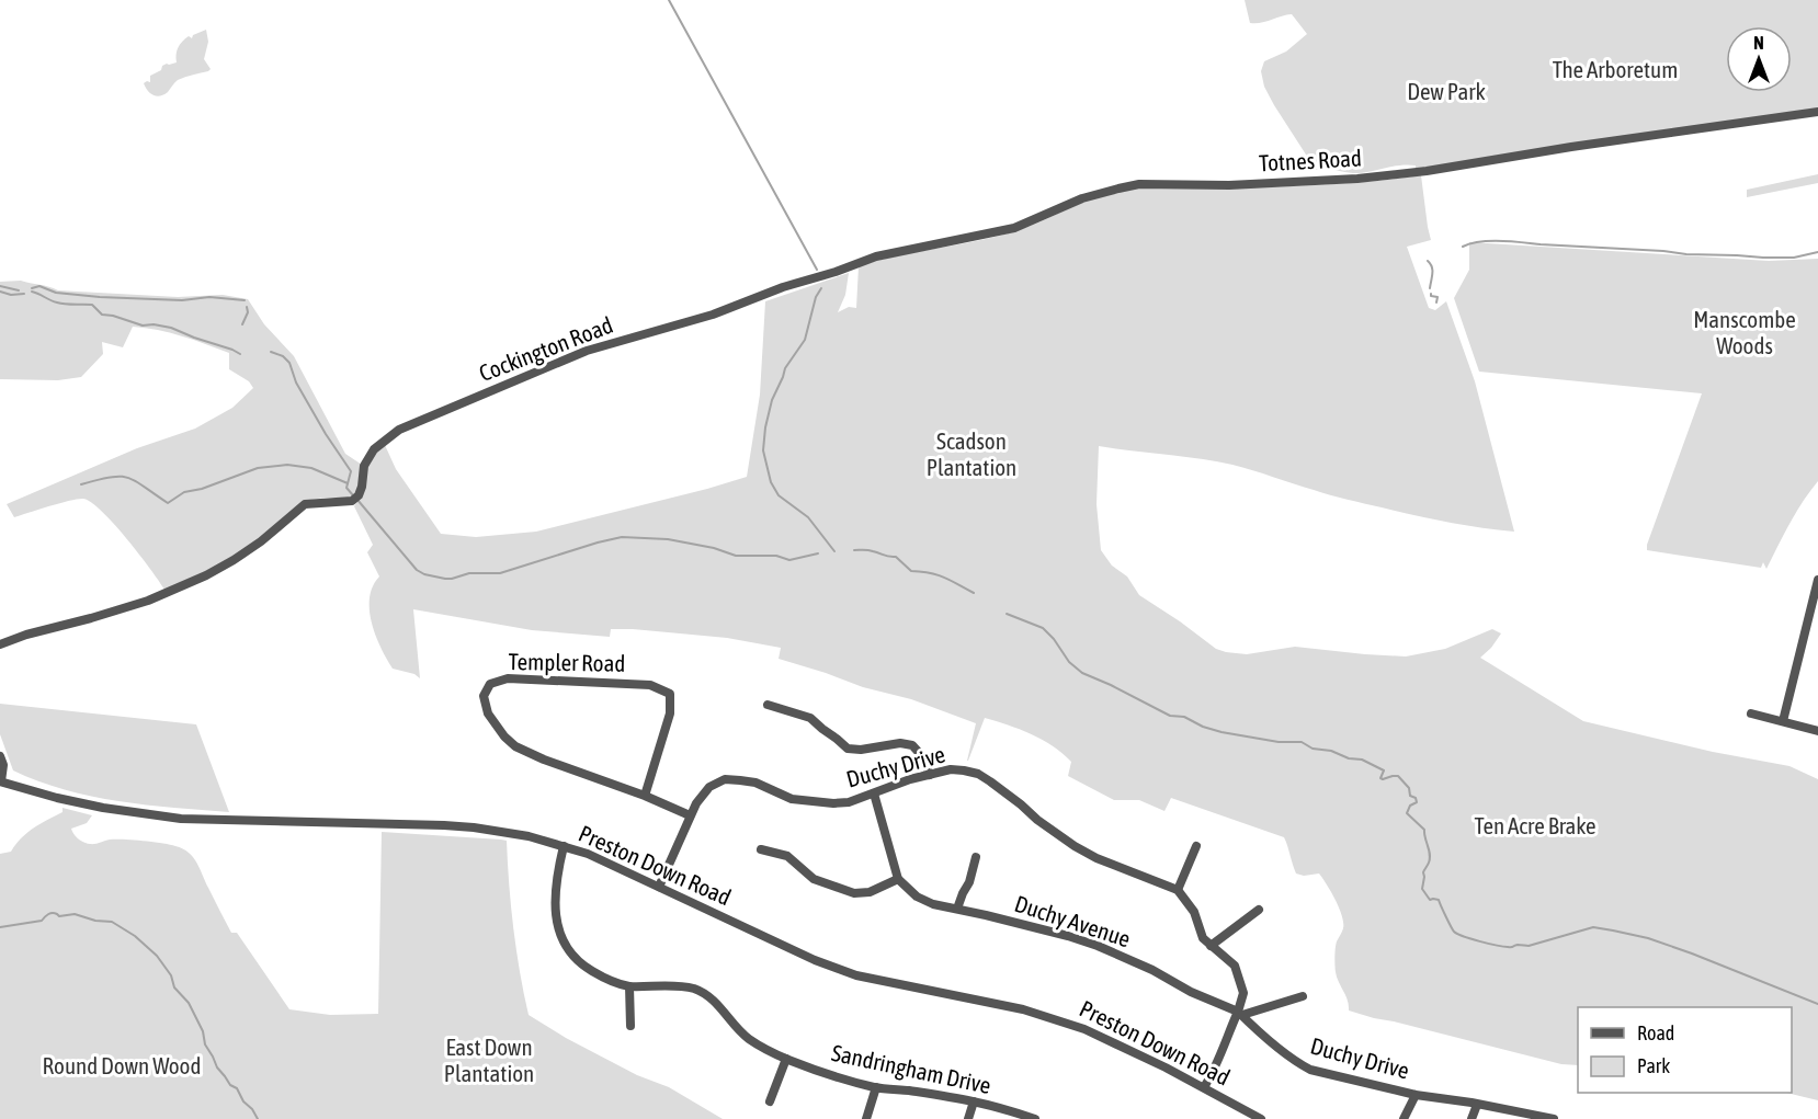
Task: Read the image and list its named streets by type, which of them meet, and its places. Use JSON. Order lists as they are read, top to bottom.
{
  "streets": {
    "street": [
      "Totnes Road",
      "Cockington Road",
      "Templer Road",
      "Duchy Drive",
      "Preston Down Road",
      "Duchy Avenue",
      "Sandringham Drive"
    ]
  },
  "crossings": [
    ["Totnes Road", "Cockington Road"],
    ["Templer Road", "Duchy Drive"],
    ["Duchy Drive", "Preston Down Road"],
    ["Duchy Drive", "Duchy Avenue"],
    ["Preston Down Road", "Sandringham Drive"]
  ],
  "parks": [
    "The Arboretum",
    "Dew Park",
    "Manscombe Woods",
    "Scadson Plantation",
    "Ten Acre Brake",
    "East Down Plantation",
    "Round Down Wood"
  ],
  "legend": ["Road", "Park"],
  "north": "top"
}
